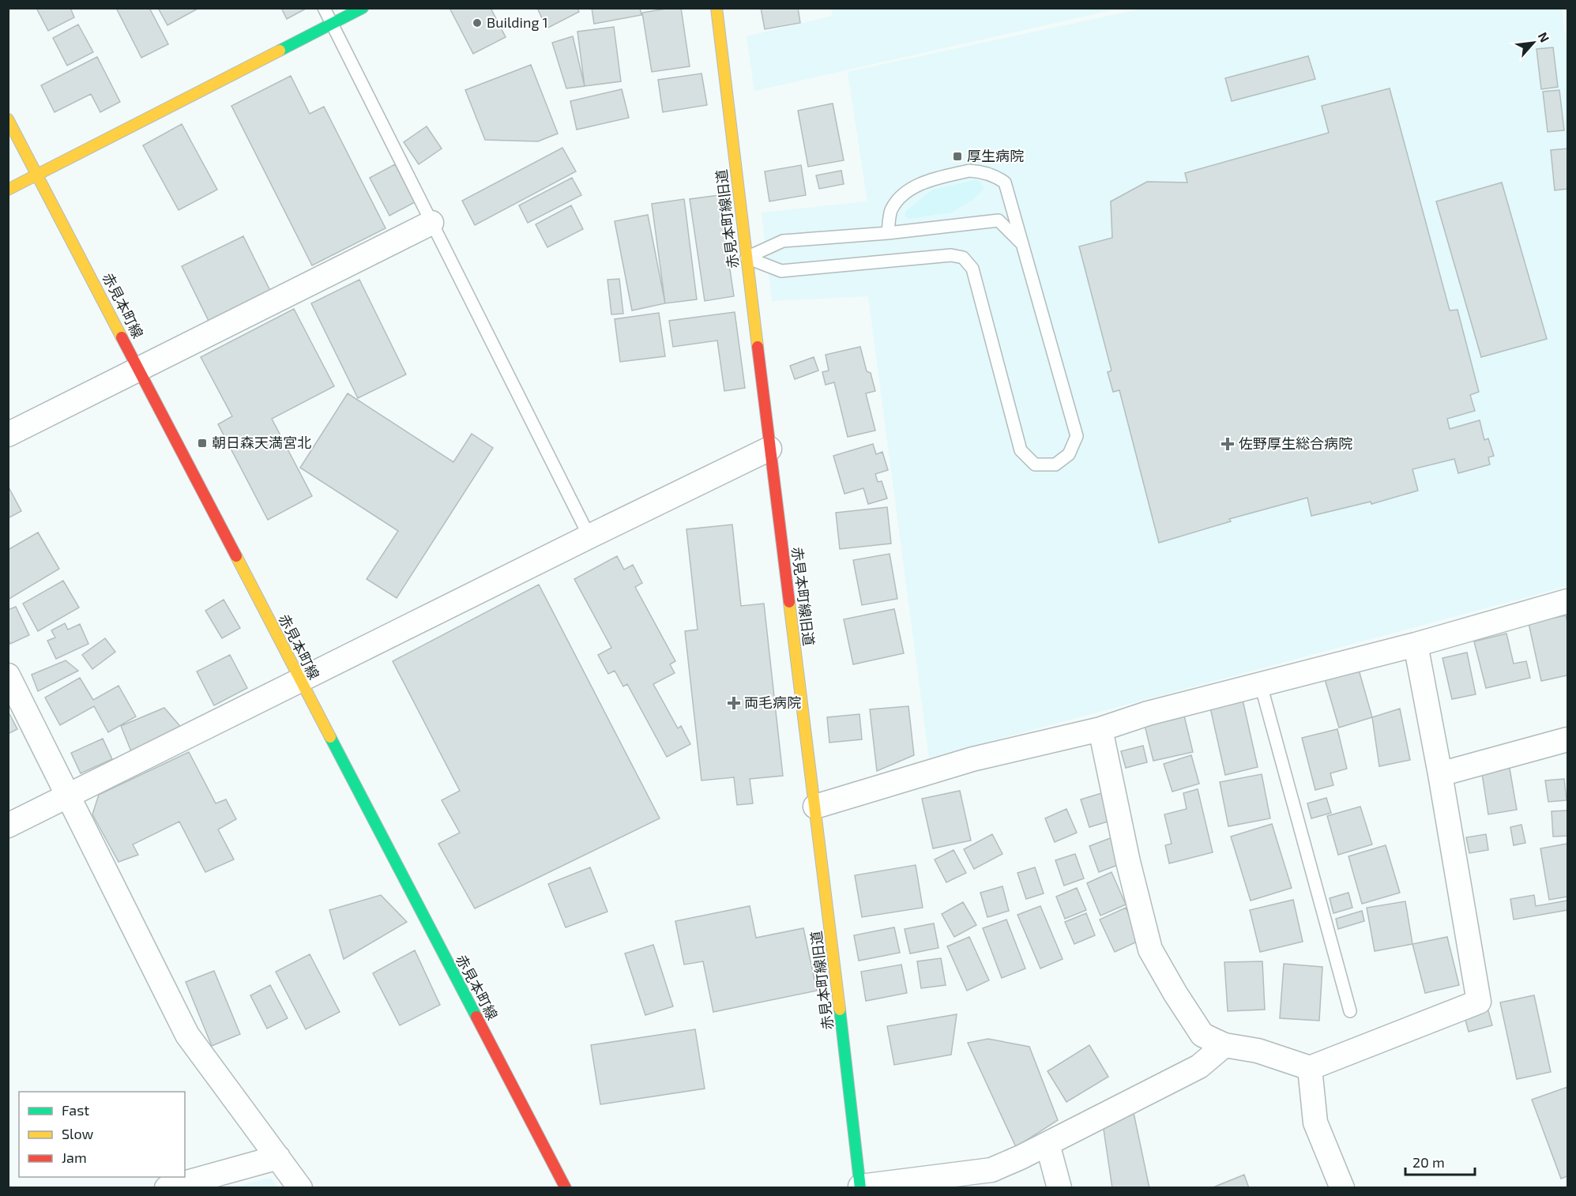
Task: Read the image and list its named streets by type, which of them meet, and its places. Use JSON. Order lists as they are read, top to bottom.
{
  "streets": {
    "street": ["赤見本町線旧道", "赤見本町線"]
  },
  "places": {
    "other": ["Building 1"],
    "transit": ["厚生病院", "朝日森天満宮北"],
    "health": ["佐野厚生総合病院", "両毛病院"]
  },
  "legend": ["Fast", "Slow", "Jam"],
  "scale_bar": "20 m",
  "north": "top right"
}
